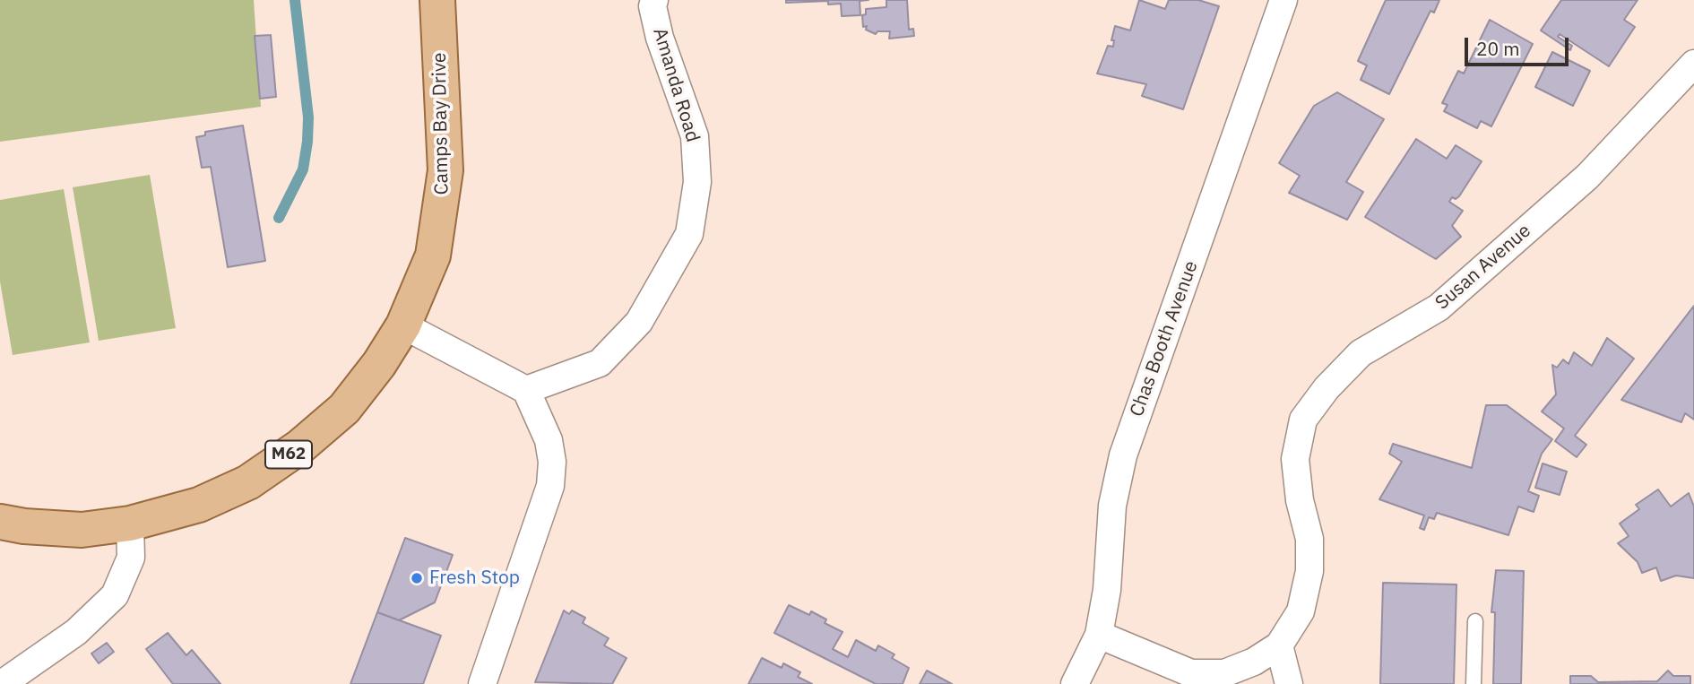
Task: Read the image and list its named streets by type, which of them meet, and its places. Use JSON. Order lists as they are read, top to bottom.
{
  "streets": {
    "main road": ["Camps Bay Drive", "M62"],
    "street": ["Amanda Road", "Susan Avenue", "Chas Booth Avenue"]
  },
  "crossings": [
    ["Susan Avenue", "Chas Booth Avenue"]
  ],
  "places": ["Fresh Stop"],
  "scale_bar": "20 m"
}
